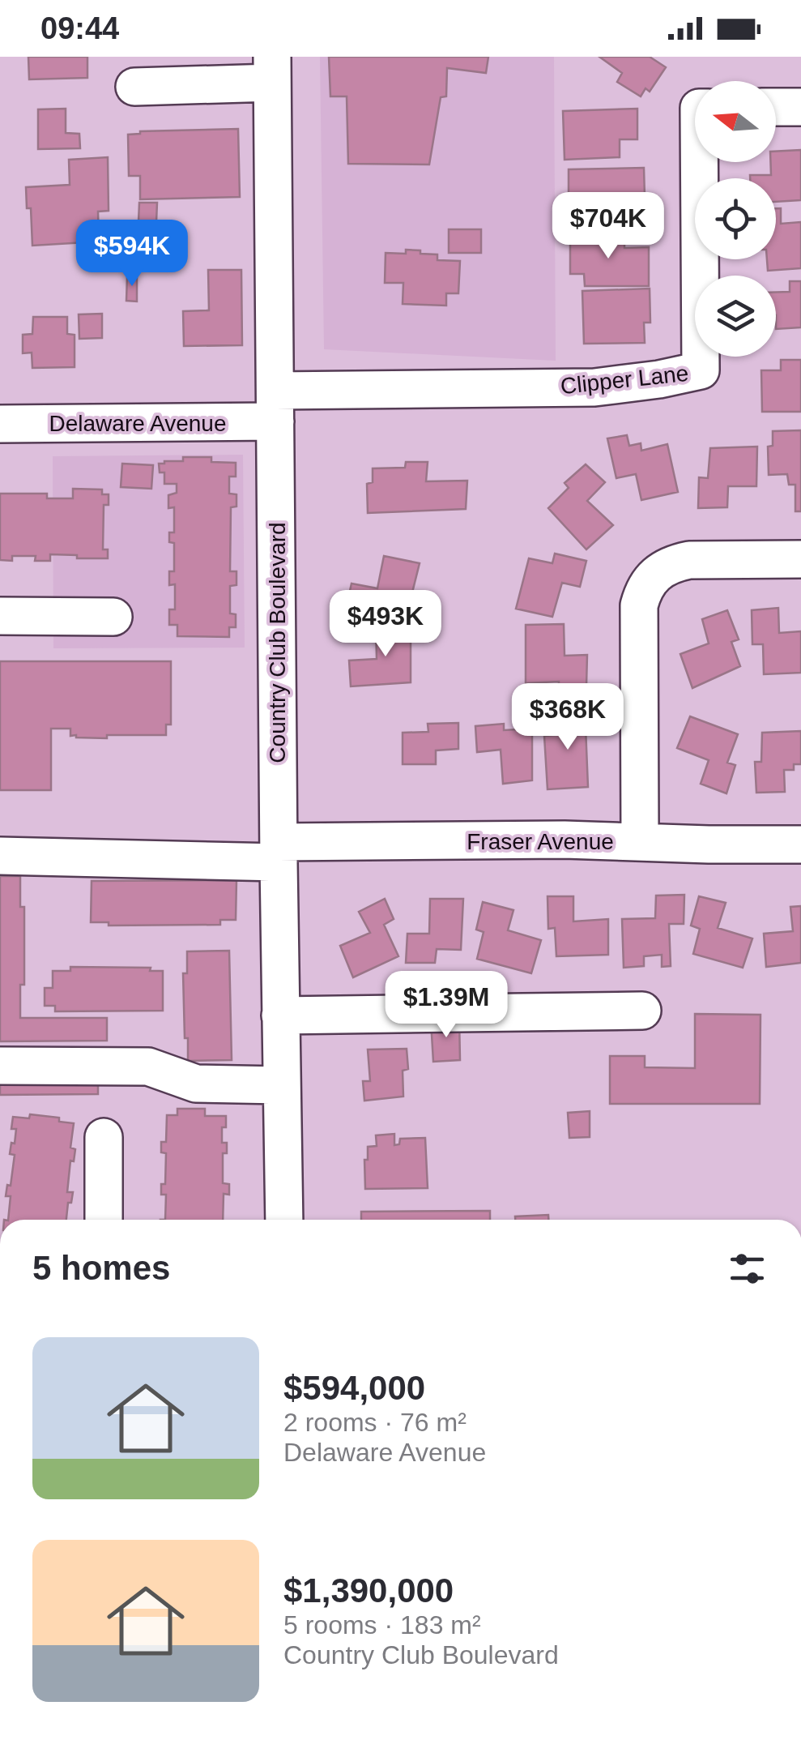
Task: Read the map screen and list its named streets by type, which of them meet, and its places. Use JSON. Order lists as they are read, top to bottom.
{
  "streets": {
    "street": [
      "Clipper Lane",
      "Delaware Avenue",
      "Country Club Boulevard",
      "Fraser Avenue"
    ]
  },
  "crossings": [
    ["Clipper Lane", "Delaware Avenue"],
    ["Clipper Lane", "Country Club Boulevard"],
    ["Delaware Avenue", "Country Club Boulevard"],
    ["Country Club Boulevard", "Fraser Avenue"]
  ],
  "north": "left",
  "page": {
    "status": "09:44",
    "price": [
      "$704K",
      "$594K",
      "$493K",
      "$368K",
      "$1.39M"
    ],
    "heading": "5 homes",
    "list": [
      {
        "name": "$594,000",
        "note": "2 rooms · 76 m² · Delaware Avenue"
      },
      {
        "name": "$1,390,000",
        "note": "5 rooms · 183 m² · Country Club Boulevard"
      }
    ]
  }
}
